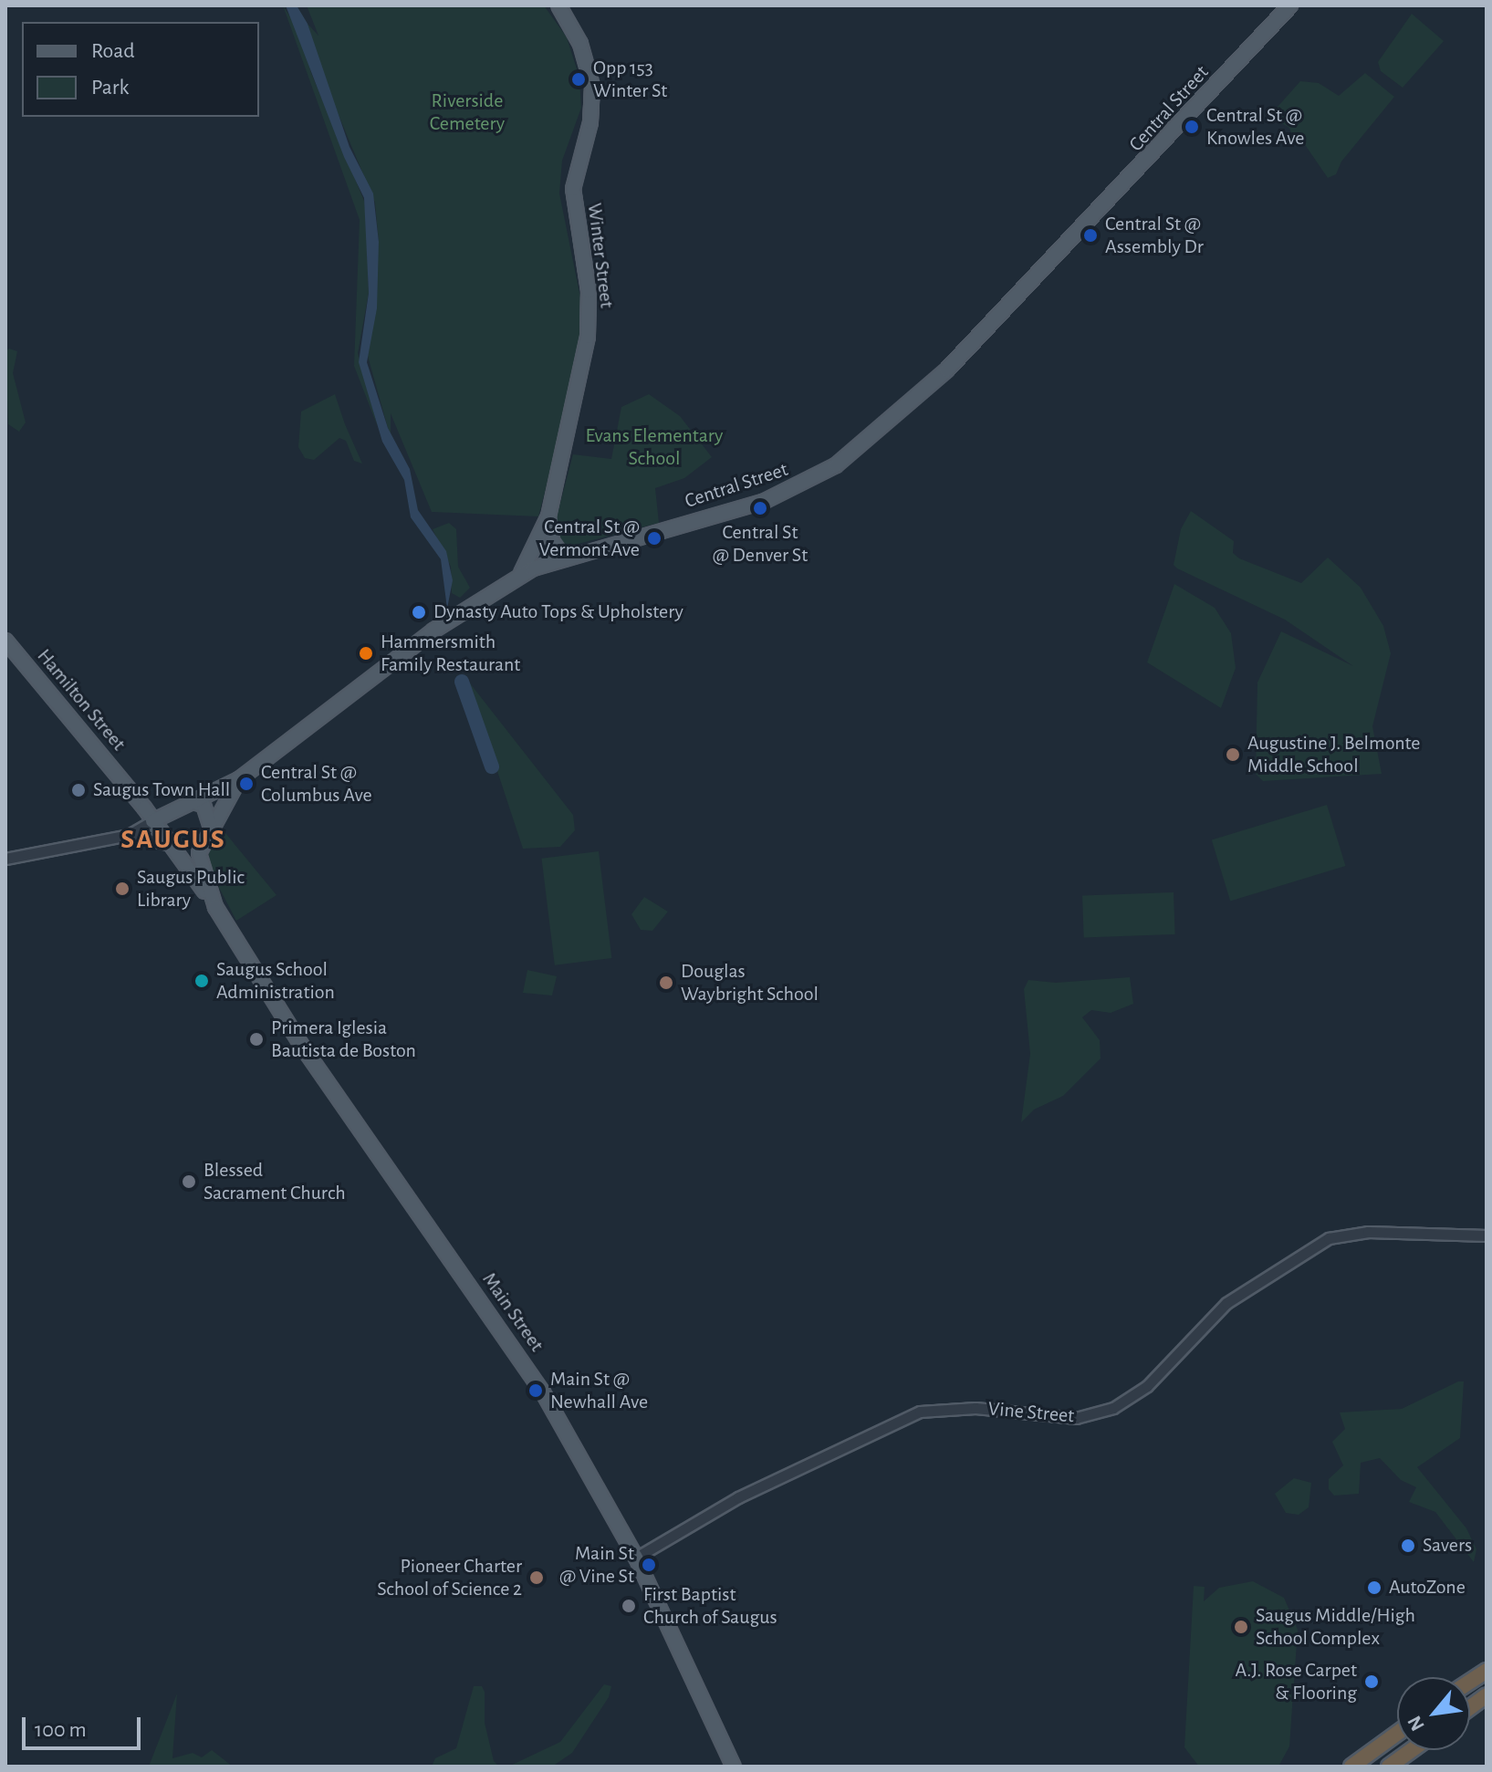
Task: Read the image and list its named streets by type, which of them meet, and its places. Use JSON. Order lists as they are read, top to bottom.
{
  "streets": {
    "main road": [
      "Central Street",
      "Winter Street",
      "Hamilton Street",
      "Main Street"
    ],
    "street": ["Vine Street"]
  },
  "crossings": [
    ["Central Street", "Winter Street"],
    ["Central Street", "Hamilton Street"],
    ["Central Street", "Main Street"],
    ["Hamilton Street", "Main Street"],
    ["Main Street", "Vine Street"]
  ],
  "districts": ["SAUGUS"],
  "parks": ["Riverside Cemetery", "Evans Elementary School"],
  "places": [
    "Opp 153 Winter St",
    "Central St @ Knowles Ave",
    "Central St @ Assembly Dr",
    "Central St @ Denver St",
    "Central St @ Vermont Ave",
    "Dynasty Auto Tops & Upholstery",
    "Hammersmith Family Restaurant",
    "Augustine J. Belmonte Middle School",
    "Central St @ Columbus Ave",
    "Saugus Town Hall",
    "Saugus Public Library",
    "Saugus School Administration",
    "Douglas Waybright School",
    "Primera Iglesia Bautista de Boston",
    "Blessed Sacrament Church",
    "Main St @ Newhall Ave",
    "Savers",
    "Main St @ Vine St",
    "Pioneer Charter School of Science 2",
    "AutoZone",
    "First Baptist Church of Saugus",
    "Saugus Middle/High School Complex",
    "A.J. Rose Carpet & Flooring"
  ],
  "legend": ["Road", "Park"],
  "scale_bar": "100 m",
  "north": "bottom left"
}
